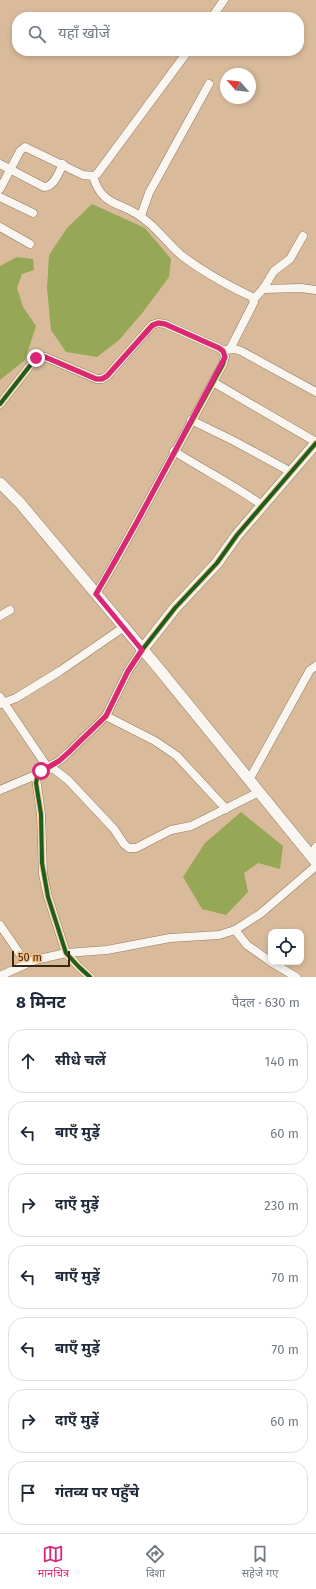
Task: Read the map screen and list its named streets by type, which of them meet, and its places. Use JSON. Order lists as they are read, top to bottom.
{
  "scale_bar": "50 m",
  "north": "top left",
  "page": {
    "search": "यहाँ खोजें",
    "scale": "50 m",
    "heading": ["8 मिनट", "पैदल · 630 m"],
    "list": [
      ["सीधे चलें", "140 m"],
      ["बाएँ मुड़ें", "60 m"],
      ["दाएँ मुड़ें", "230 m"],
      ["बाएँ मुड़ें", "70 m"],
      ["बाएँ मुड़ें", "70 m"],
      ["दाएँ मुड़ें", "60 m"],
      "गंतव्य पर पहुँचे"
    ],
    "nav": ["मानचित्र", "दिशा", "सहेजे गए"]
  }
}
